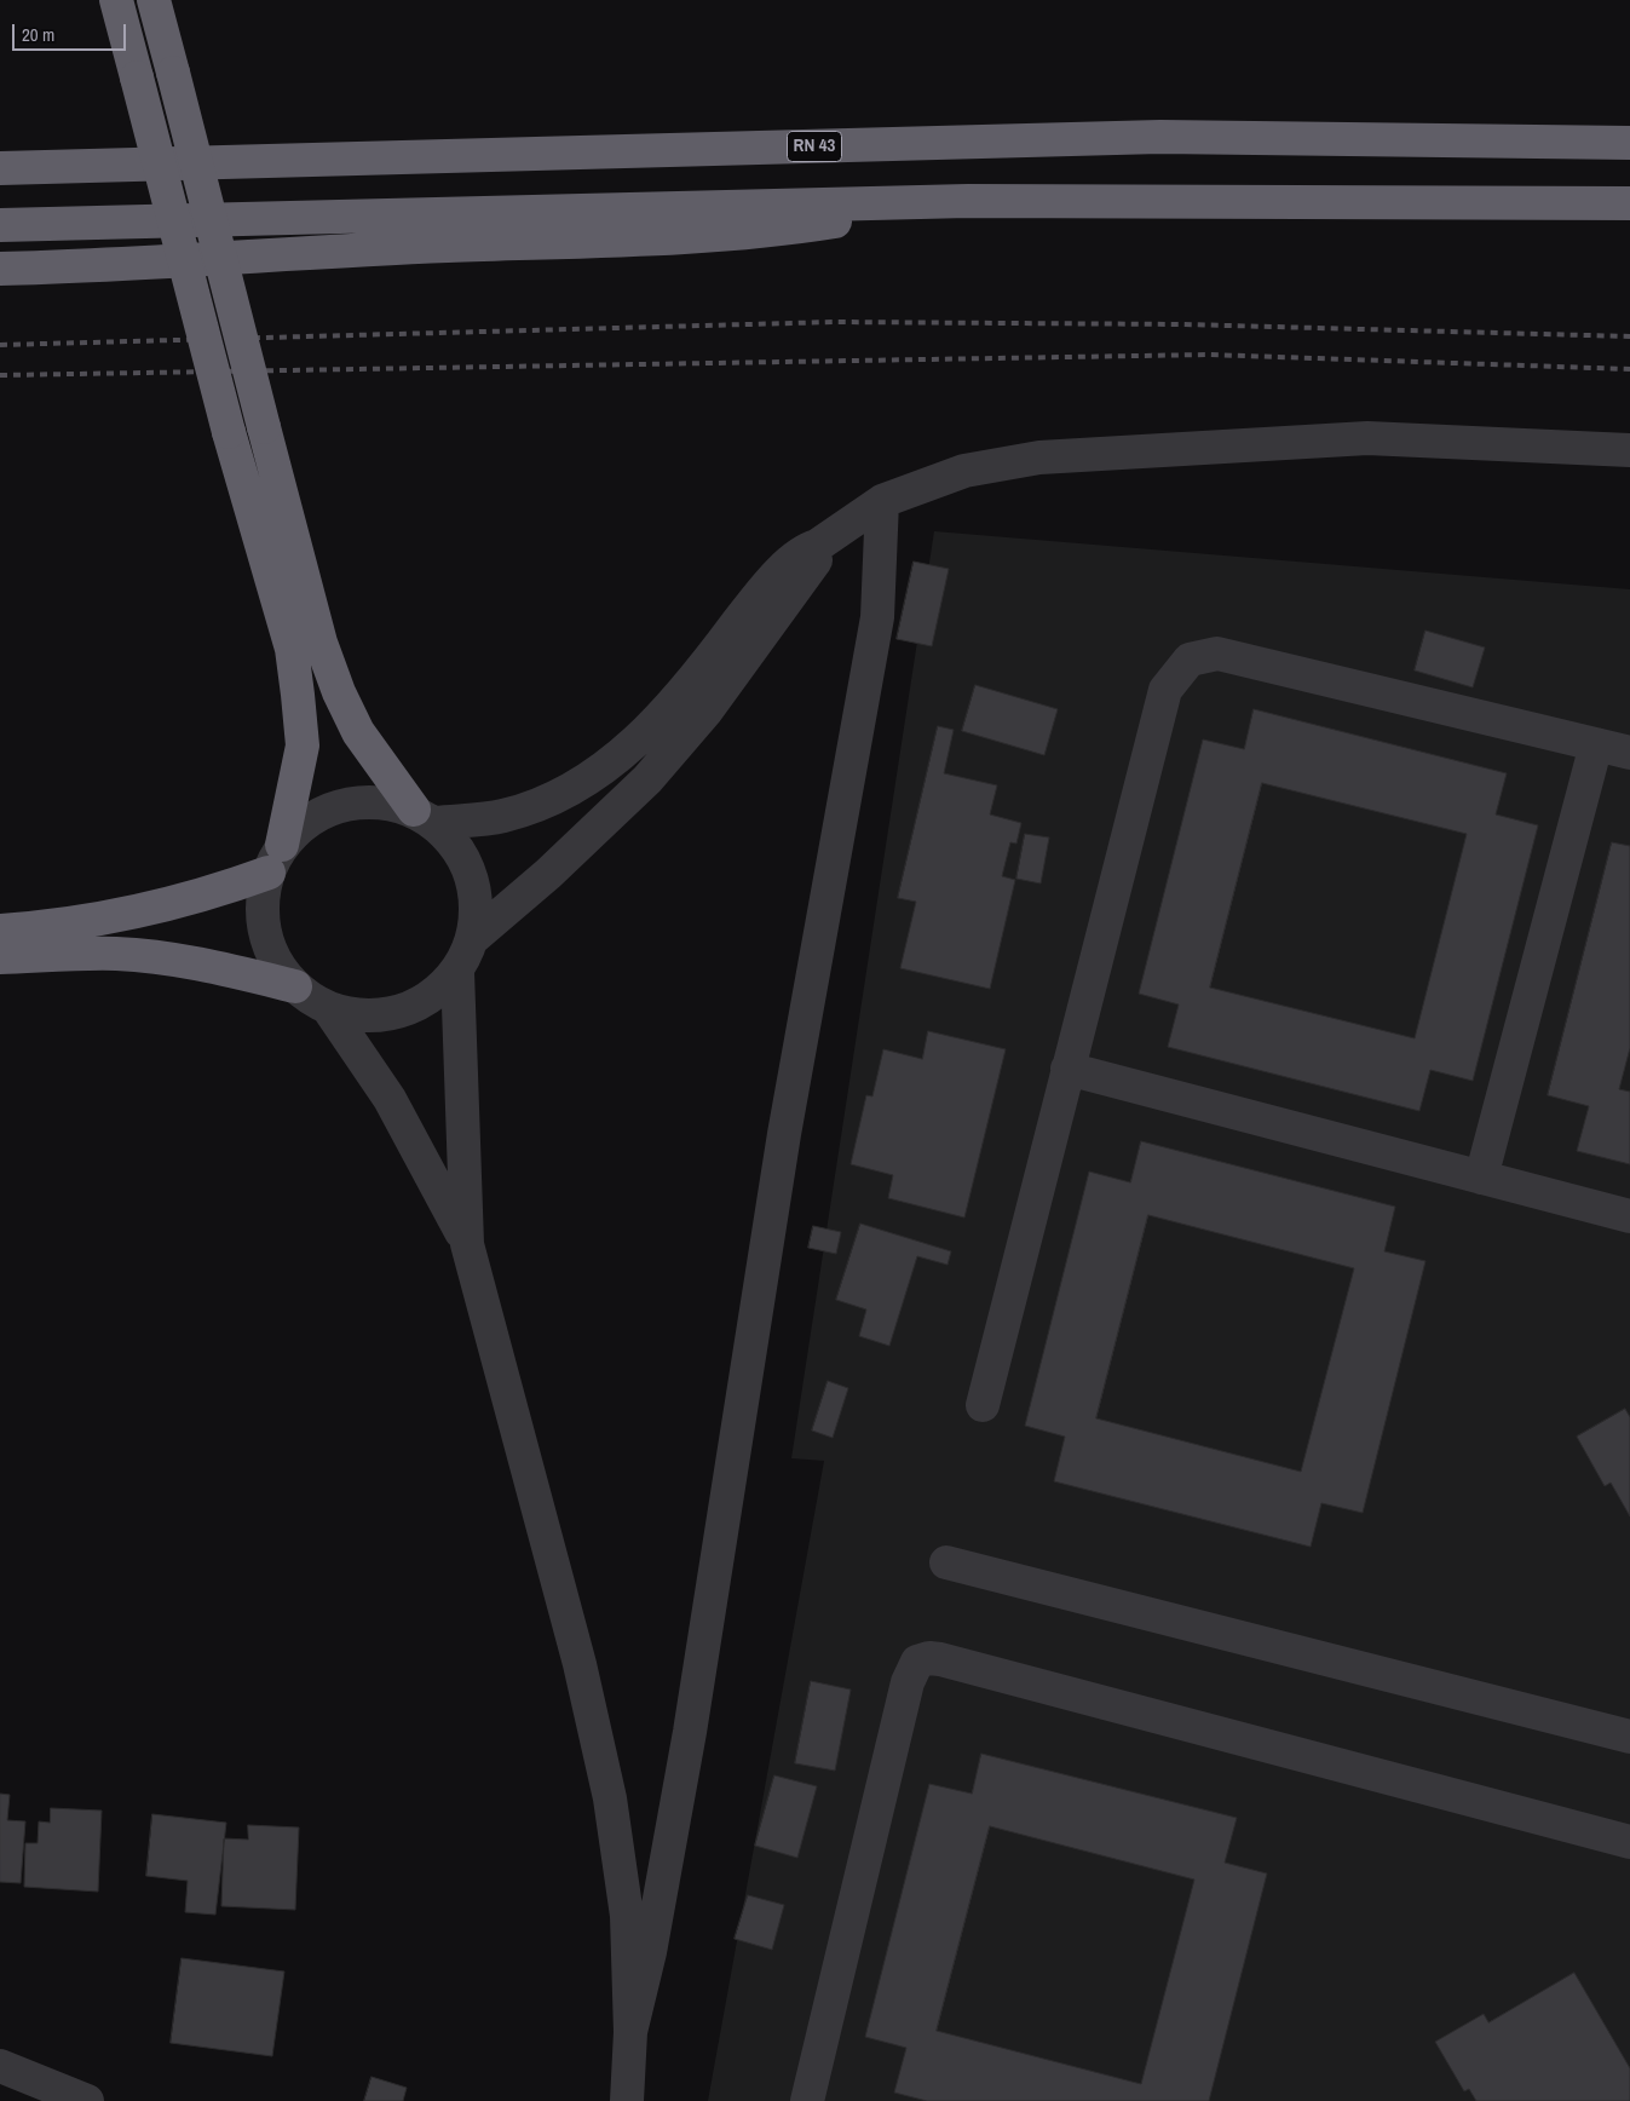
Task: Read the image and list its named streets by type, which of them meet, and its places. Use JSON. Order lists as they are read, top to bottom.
{
  "streets": {
    "highway": ["RN 43"]
  },
  "scale_bar": "20 m"
}
